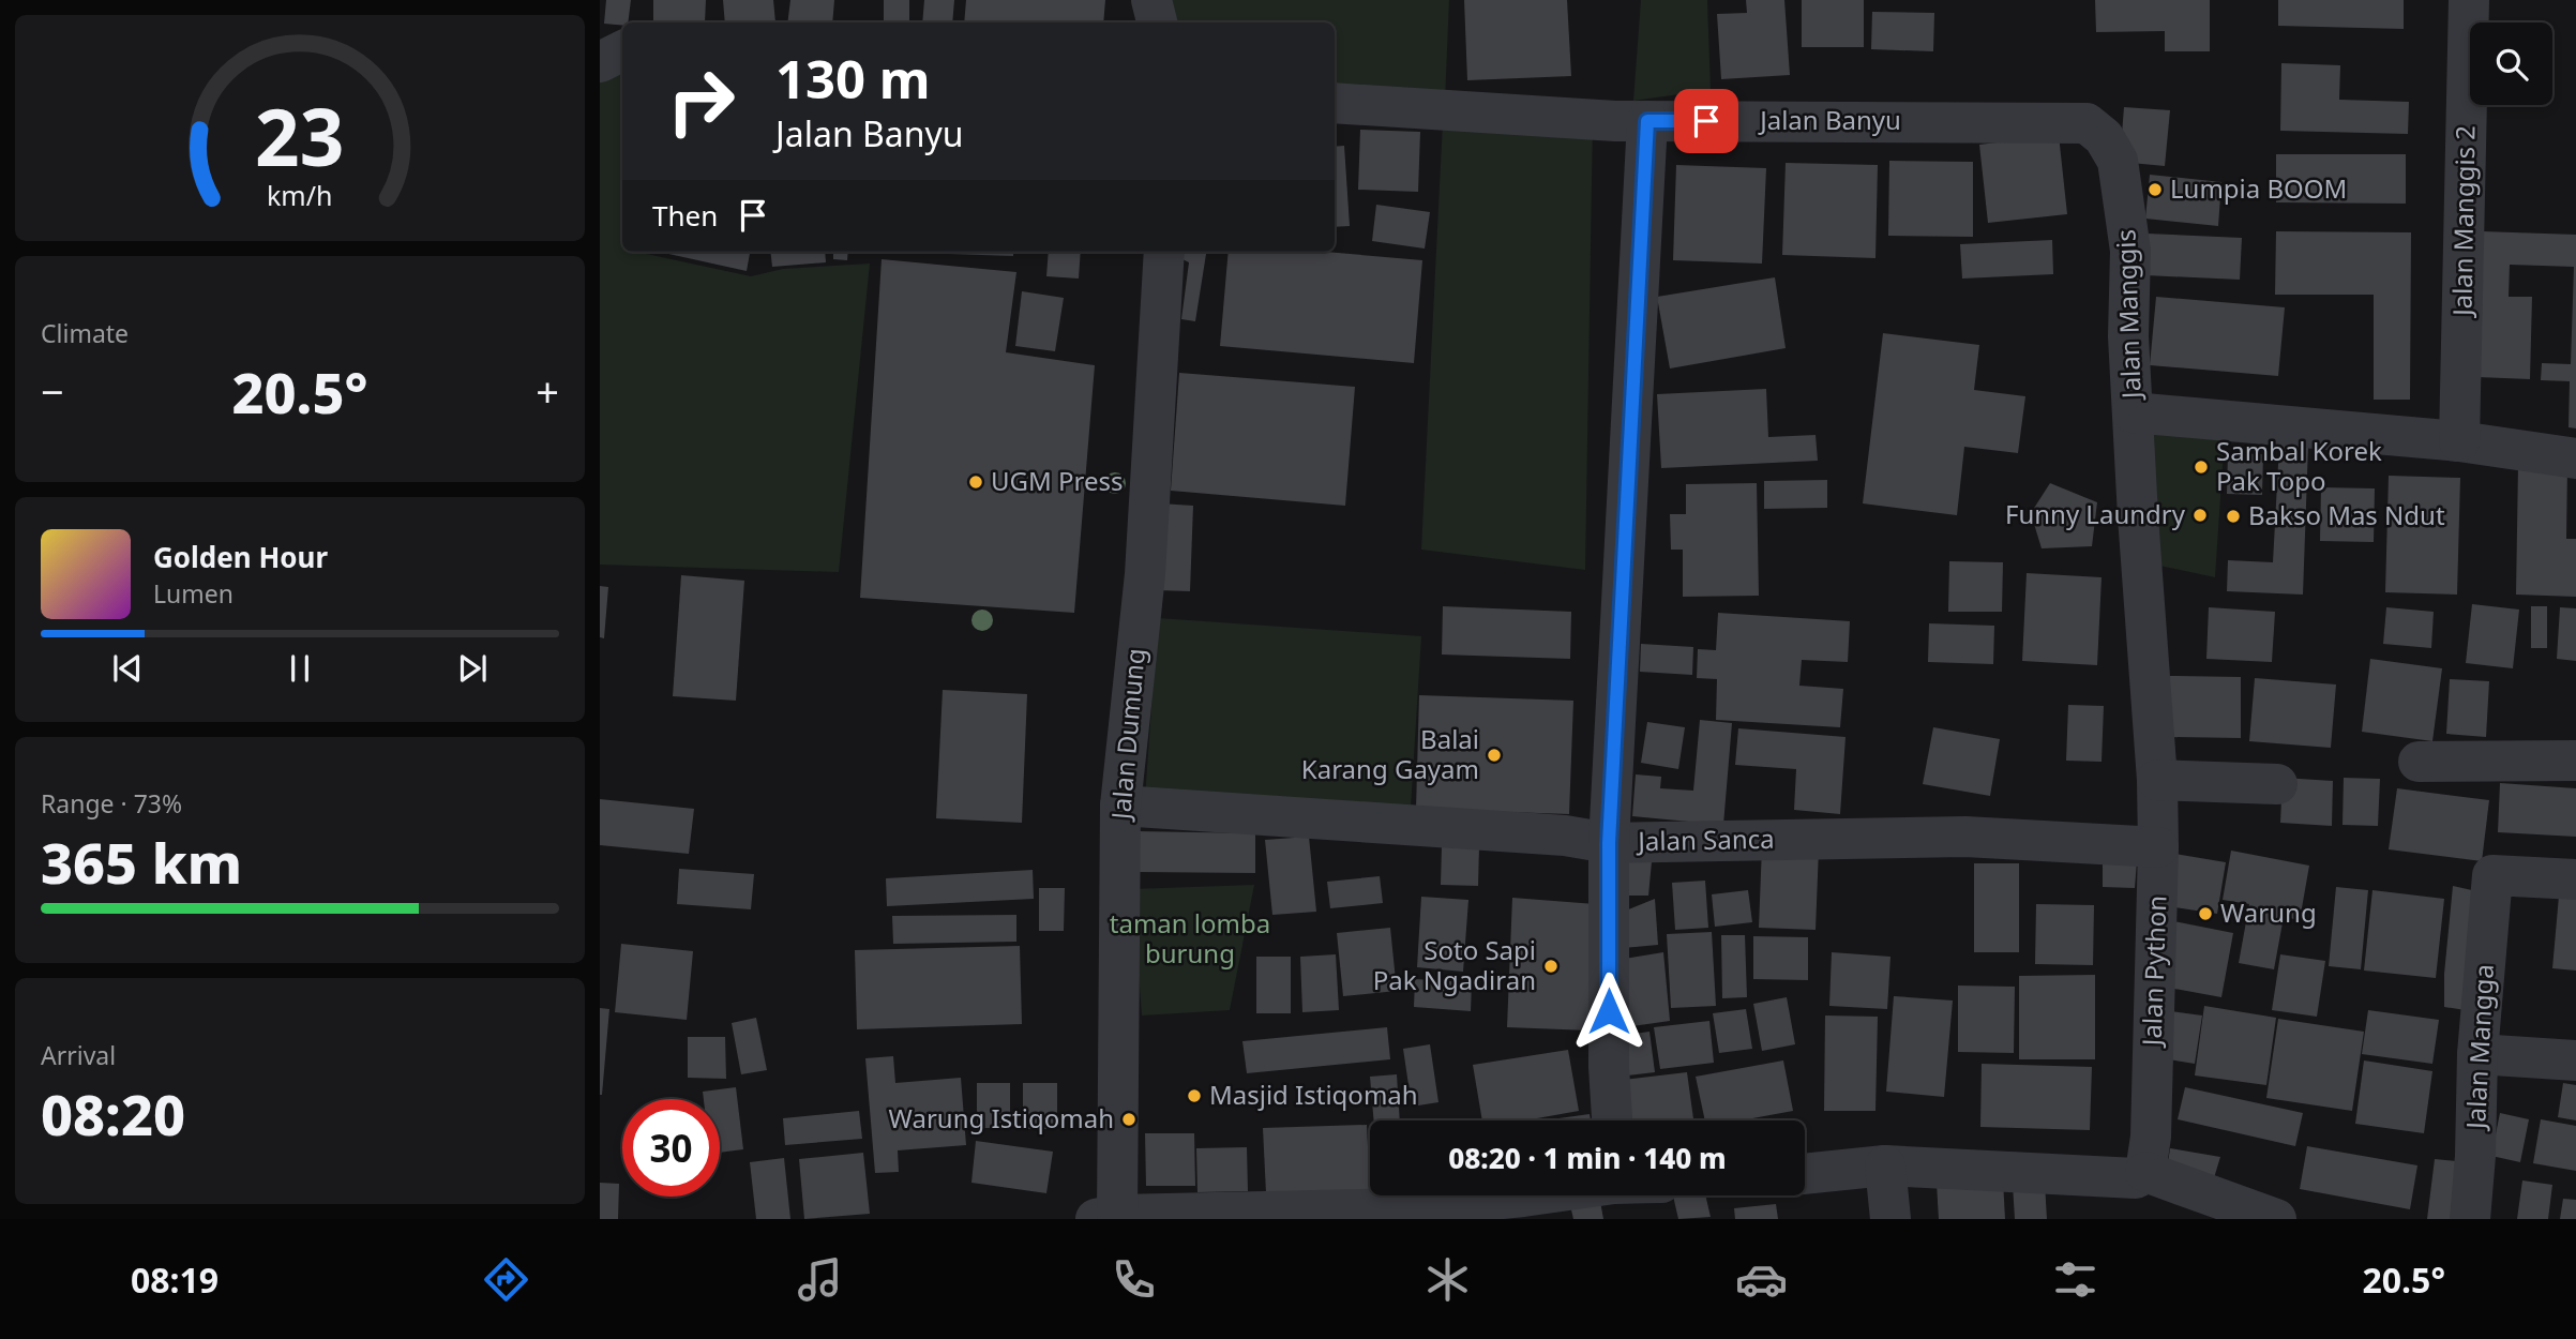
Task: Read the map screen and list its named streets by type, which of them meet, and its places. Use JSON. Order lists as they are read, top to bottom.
{
  "streets": {
    "street": [
      "Jalan Banyu",
      "Jalan Manggis 2",
      "Jalan Manggis",
      "Jalan Dumung",
      "Jalan Sanca",
      "Jalan Python",
      "Jalan Mangga"
    ]
  },
  "crossings": [
    ["Jalan Banyu", "Jalan Manggis"],
    ["Jalan Manggis 2", "Jalan Manggis"],
    ["Jalan Manggis", "Jalan Python"],
    ["Jalan Dumung", "Jalan Sanca"],
    ["Jalan Sanca", "Jalan Python"]
  ],
  "parks": ["taman lomba burung"],
  "places": [
    "Lumpia BOOM",
    "Sambal Korek Pak Topo",
    "UGM Press",
    "Funny Laundry",
    "Bakso Mas Ndut",
    "Balai Karang Gayam",
    "Warung",
    "Soto Sapi Pak Ngadiran",
    "Masjid Istiqomah",
    "Warung Istiqomah"
  ],
  "page": {
    "turn": ["130 m", "Jalan Banyu"],
    "then": "Then",
    "tile": [
      "Climate",
      ["Range · 73%", "365 km"],
      ["Arrival", "08:20"]
    ],
    "heat": ["−", "20.5°", "+"],
    "song": ["Golden Hour", "Lumen"],
    "limit": "30",
    "trip": "08:20 · 1 min · 140 m",
    "tabs": ["08:19", "20.5°"],
    "gauge": ["23", "km/h"]
  }
}
